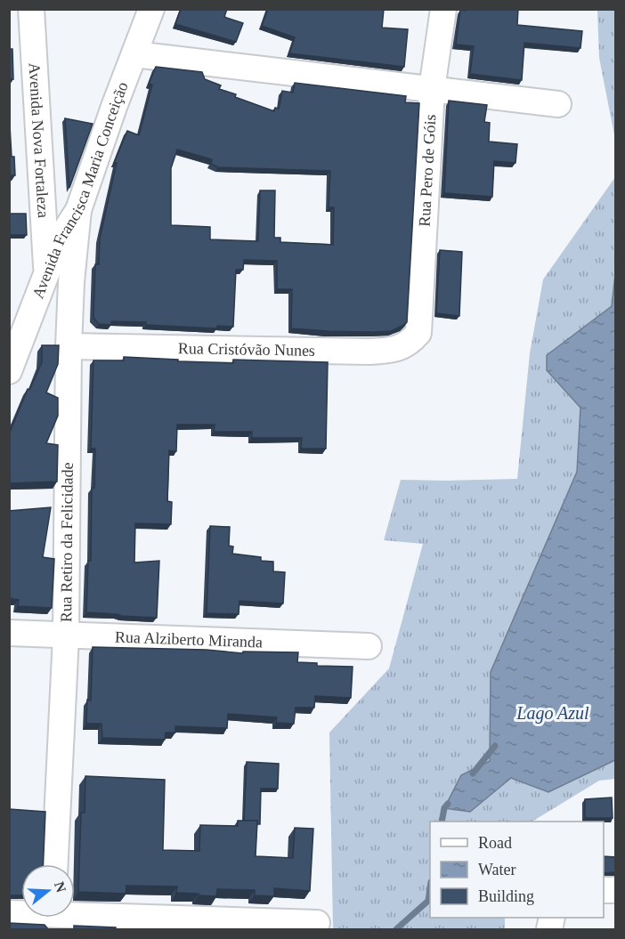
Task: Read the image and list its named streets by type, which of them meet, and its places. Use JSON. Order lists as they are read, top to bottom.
{
  "streets": {
    "street": [
      "Avenida Nova Fortaleza",
      "Rua Pero de Góis",
      "Avenida Francisca Maria Conceição",
      "Rua Cristóvão Nunes",
      "Rua Retiro da Felicidade",
      "Rua Alziberto Miranda"
    ]
  },
  "crossings": [
    ["Avenida Nova Fortaleza", "Avenida Francisca Maria Conceição"],
    ["Rua Pero de Góis", "Rua Cristóvão Nunes"],
    ["Avenida Francisca Maria Conceição", "Rua Retiro da Felicidade"],
    ["Rua Cristóvão Nunes", "Rua Retiro da Felicidade"],
    ["Rua Retiro da Felicidade", "Rua Alziberto Miranda"]
  ],
  "water": ["Lago Azul"],
  "legend": ["Road", "Water", "Building"],
  "north": "right"
}
